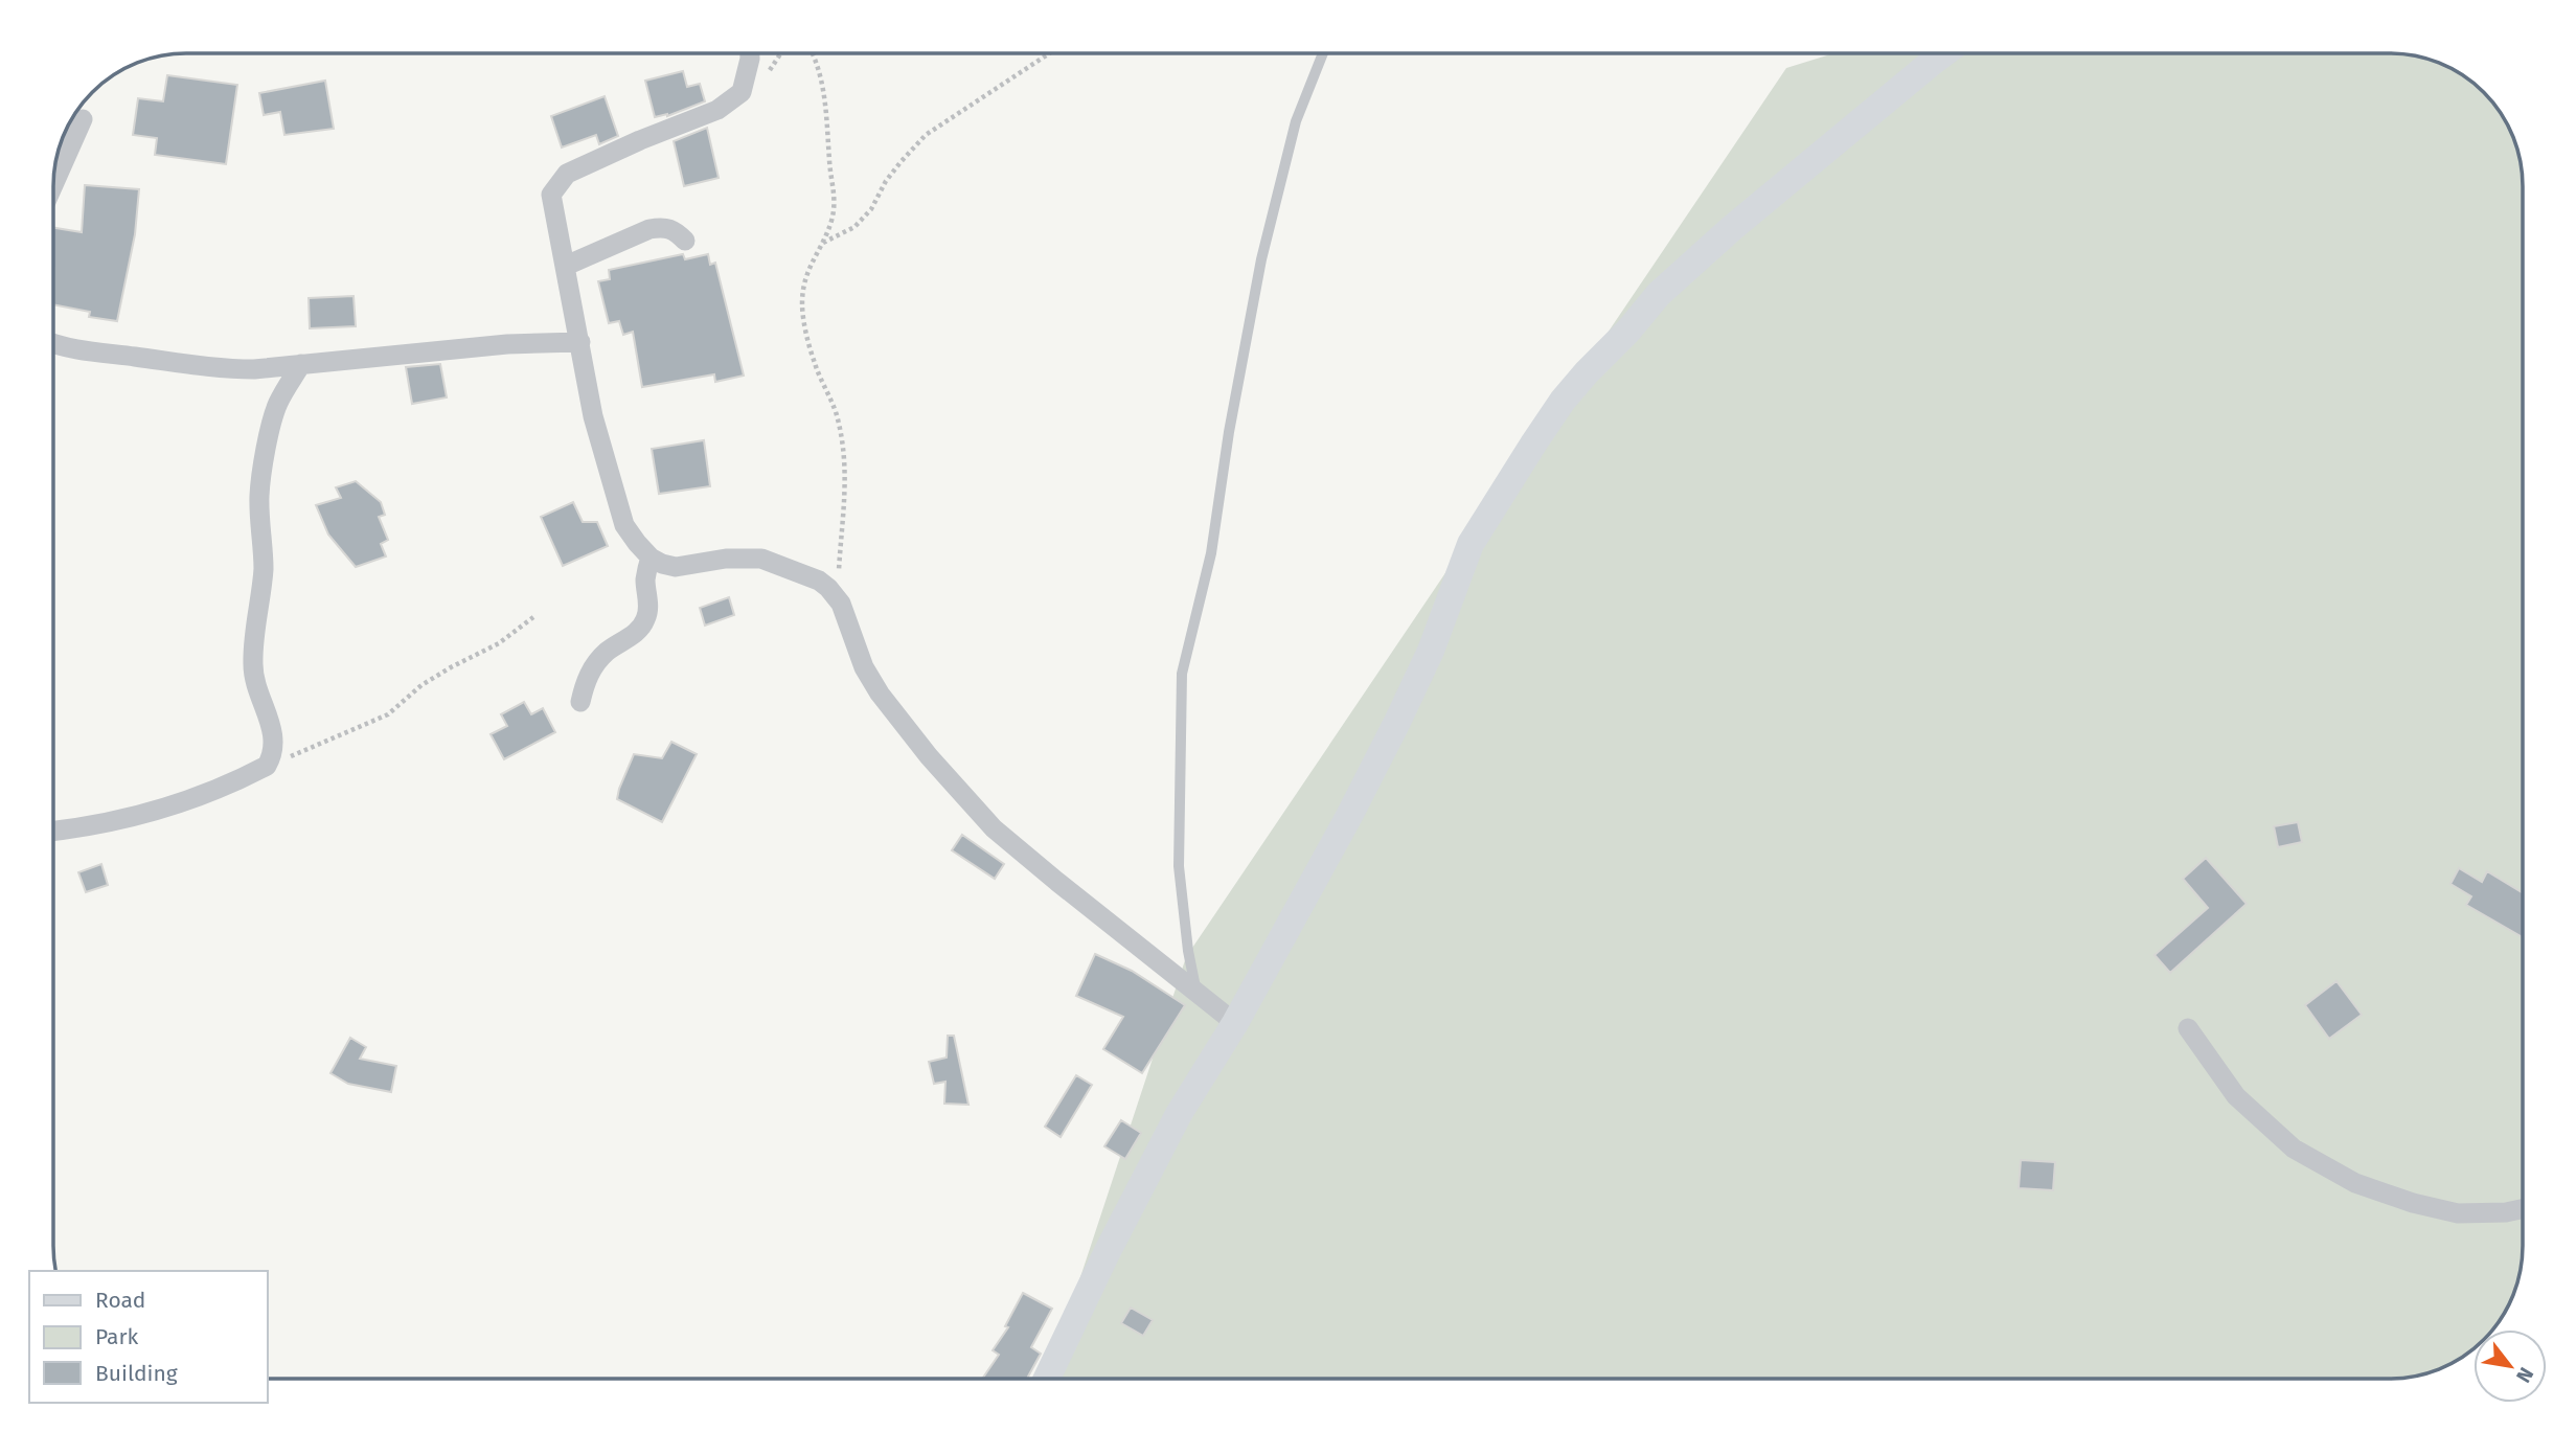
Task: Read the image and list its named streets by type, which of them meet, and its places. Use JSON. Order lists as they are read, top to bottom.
{
  "legend": ["Road", "Park", "Building"],
  "north": "bottom right"
}
